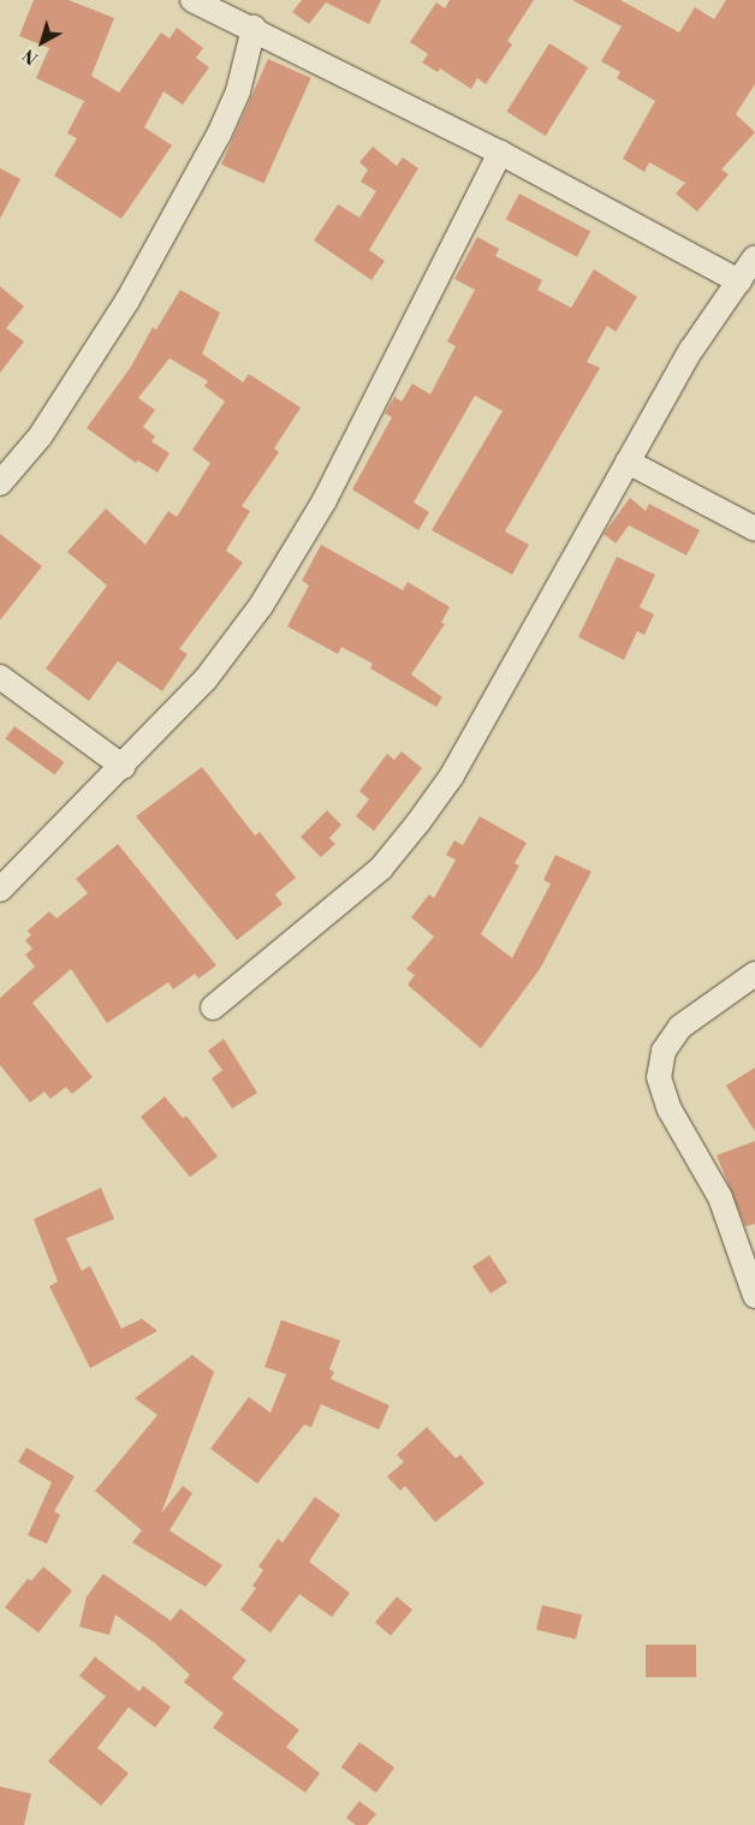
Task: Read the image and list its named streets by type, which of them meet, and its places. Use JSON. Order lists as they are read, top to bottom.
{
  "north": "bottom left"
}
